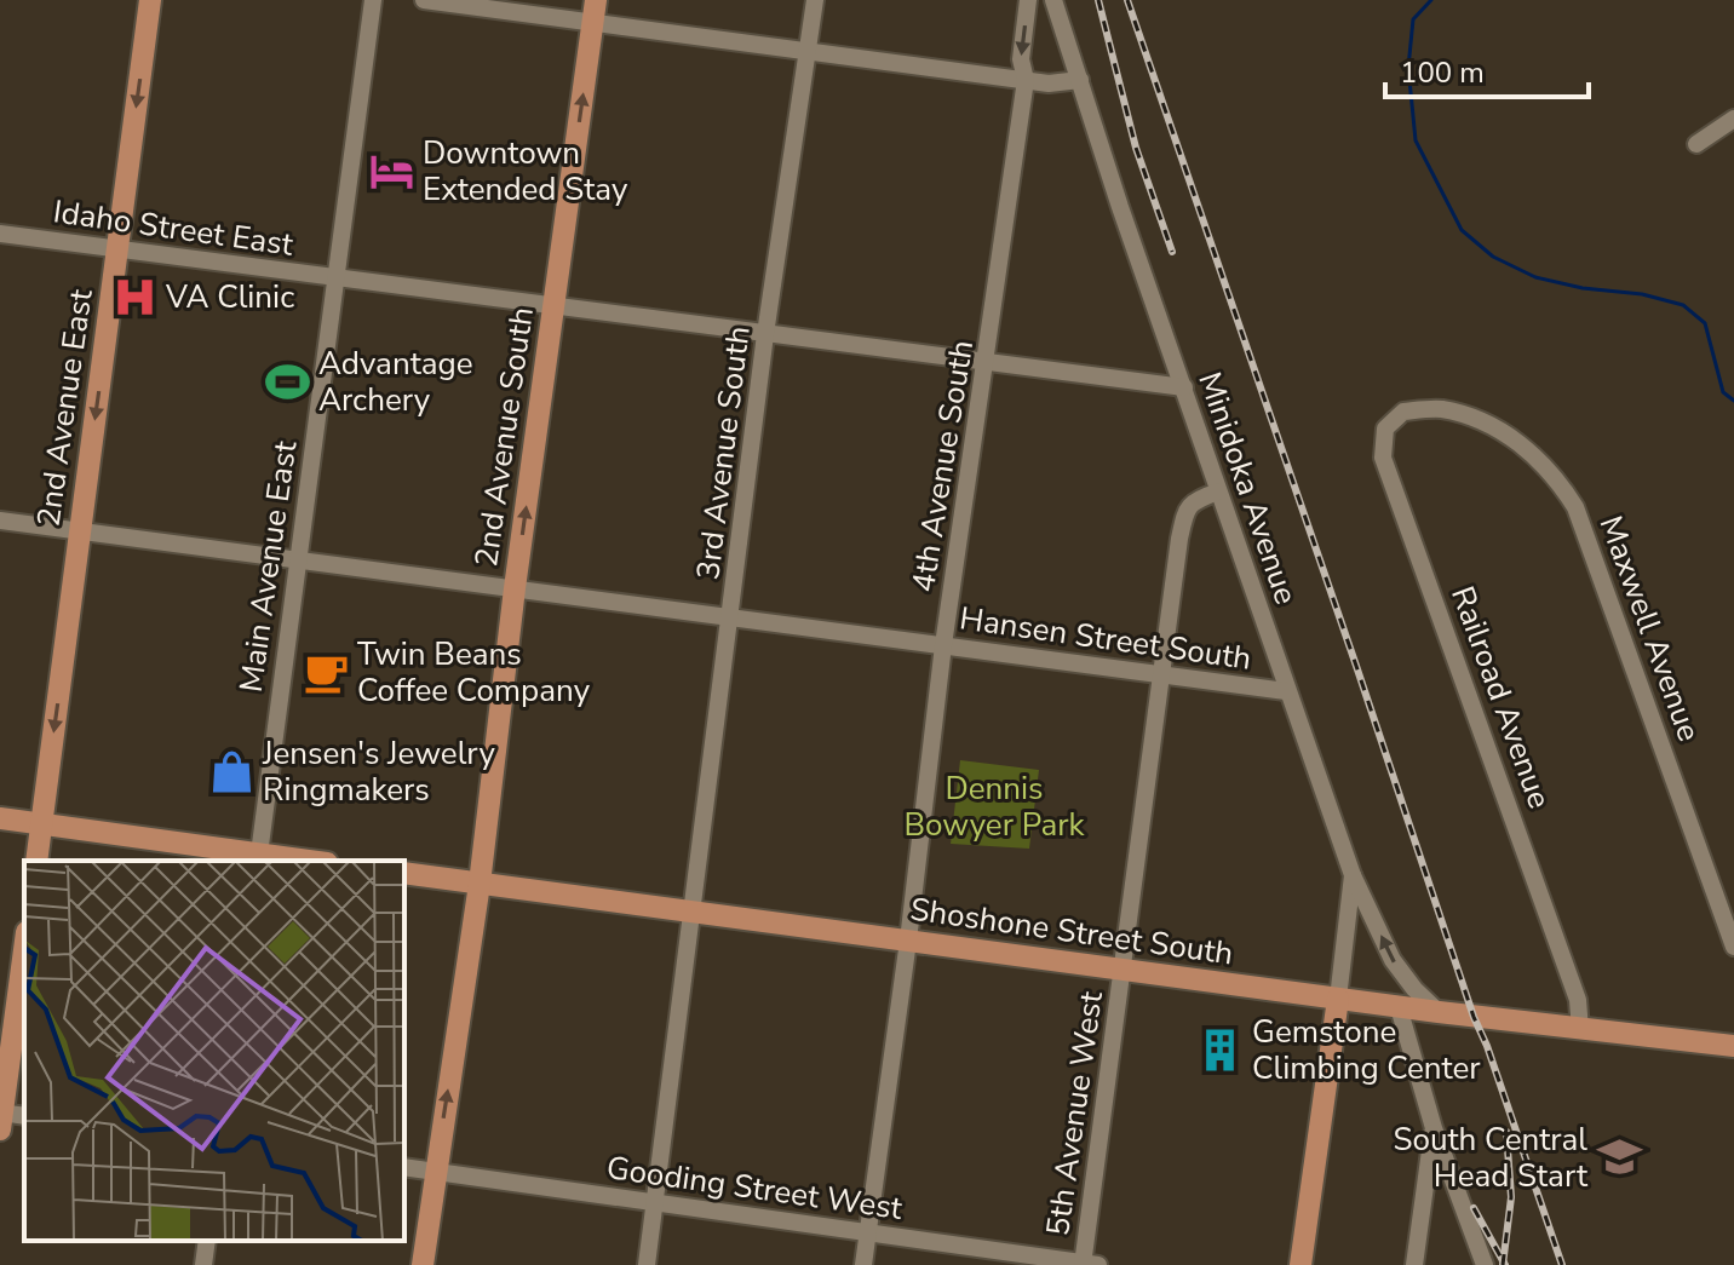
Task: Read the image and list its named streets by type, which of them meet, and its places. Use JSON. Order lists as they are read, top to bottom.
{
  "streets": {
    "main road": ["2nd Avenue East", "2nd Avenue South", "Shoshone Street South"],
    "street": [
      "Idaho Street East",
      "3rd Avenue South",
      "4th Avenue South",
      "Minidoka Avenue",
      "Main Avenue East",
      "Maxwell Avenue",
      "Hansen Street South",
      "Railroad Avenue",
      "5th Avenue West",
      "Gooding Street West"
    ]
  },
  "crossings": [
    ["Idaho Street East", "2nd Avenue East"],
    ["Idaho Street East", "2nd Avenue South"],
    ["Idaho Street East", "3rd Avenue South"],
    ["Idaho Street East", "4th Avenue South"],
    ["Idaho Street East", "Minidoka Avenue"],
    ["Idaho Street East", "Main Avenue East"],
    ["2nd Avenue East", "Hansen Street South"],
    ["2nd Avenue South", "Hansen Street South"],
    ["2nd Avenue South", "Shoshone Street South"],
    ["2nd Avenue South", "Gooding Street West"],
    ["3rd Avenue South", "Hansen Street South"],
    ["3rd Avenue South", "Shoshone Street South"],
    ["3rd Avenue South", "Gooding Street West"],
    ["4th Avenue South", "Hansen Street South"],
    ["4th Avenue South", "Shoshone Street South"],
    ["4th Avenue South", "Gooding Street West"],
    ["Minidoka Avenue", "Hansen Street South"],
    ["Minidoka Avenue", "Shoshone Street South"],
    ["Minidoka Avenue", "5th Avenue West"],
    ["Main Avenue East", "Hansen Street South"],
    ["Maxwell Avenue", "Railroad Avenue"],
    ["Hansen Street South", "5th Avenue West"],
    ["Railroad Avenue", "Shoshone Street South"],
    ["Shoshone Street South", "5th Avenue West"],
    ["5th Avenue West", "Gooding Street West"]
  ],
  "one_way": ["2nd Avenue East", "2nd Avenue South"],
  "parks": ["Dennis Bowyer Park"],
  "places": {
    "hotel": ["Downtown Extended Stay"],
    "hospital": ["VA Clinic"],
    "sports": ["Advantage Archery"],
    "cafe": ["Twin Beans Coffee Company"],
    "shop": ["Jensen's Jewelry Ringmakers"],
    "building": ["Gemstone Climbing Center"],
    "school or university": ["South Central Head Start"]
  },
  "scale_bar": "100 m"
}
